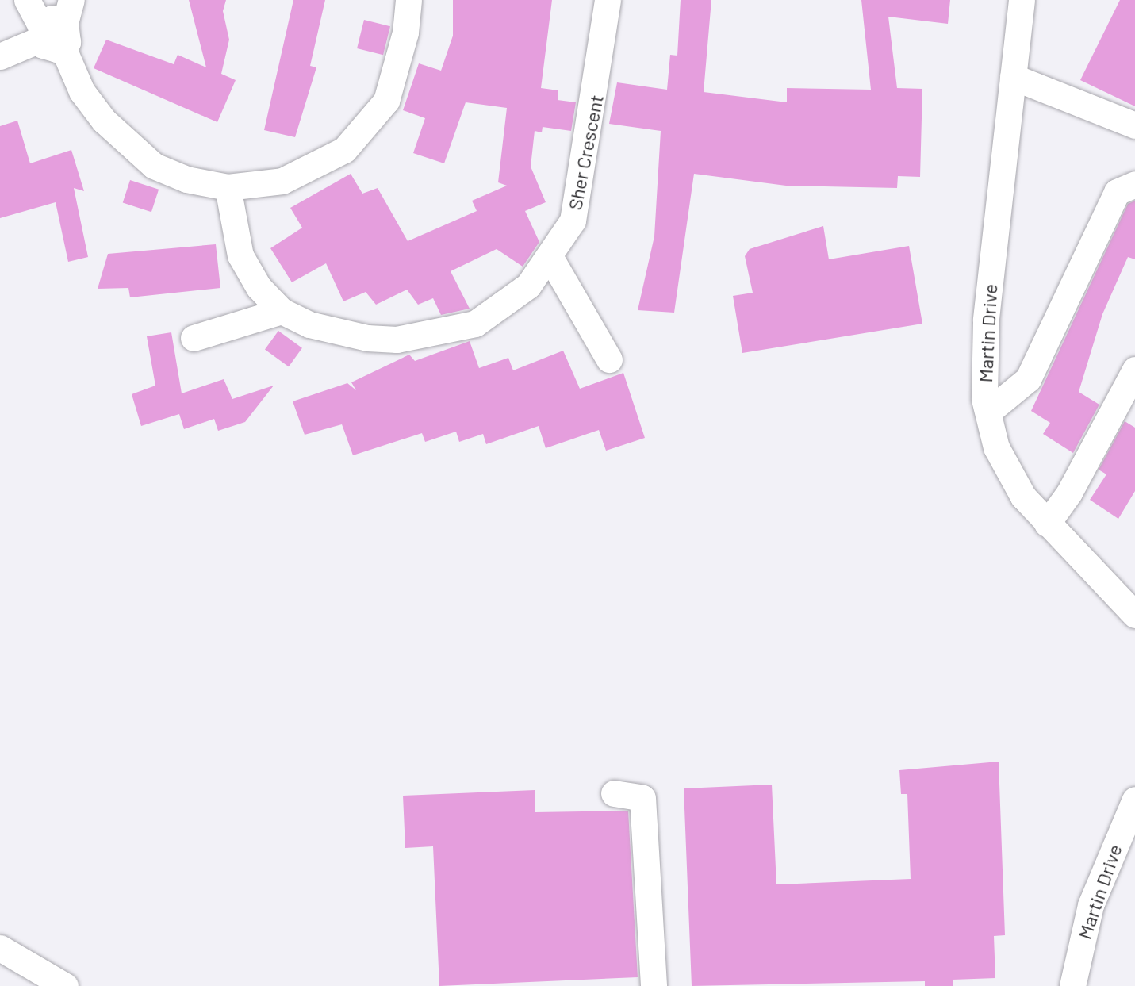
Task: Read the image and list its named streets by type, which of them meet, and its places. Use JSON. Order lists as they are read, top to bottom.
{
  "streets": {
    "street": ["Sher Crescent", "Martin Drive"]
  }
}
